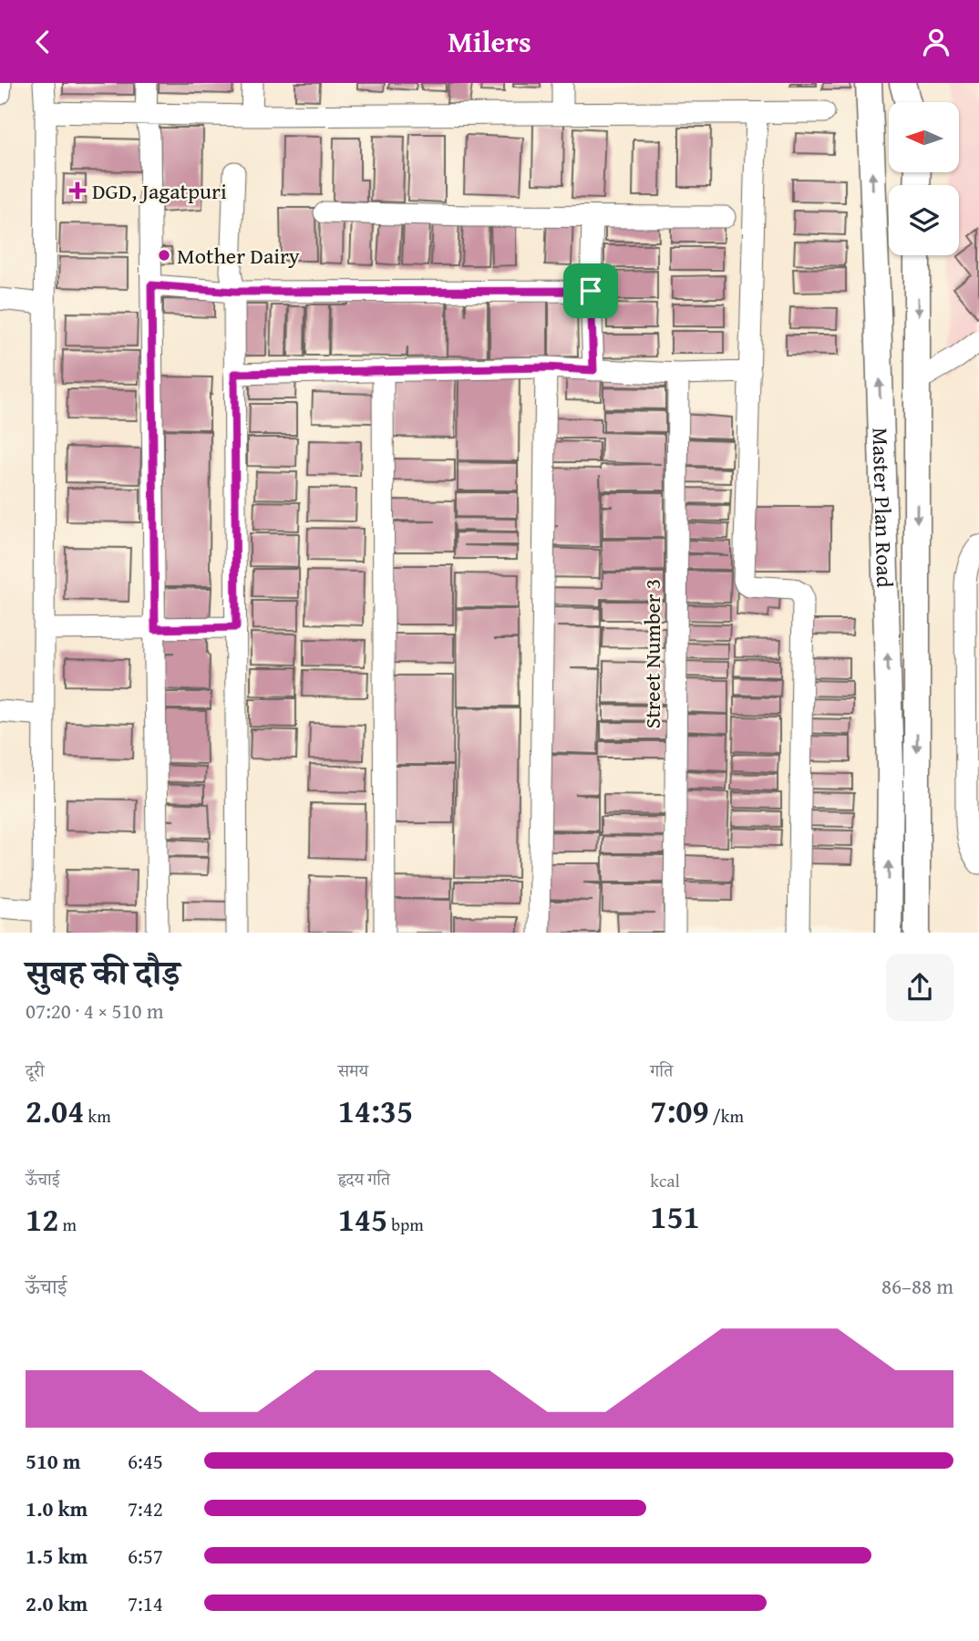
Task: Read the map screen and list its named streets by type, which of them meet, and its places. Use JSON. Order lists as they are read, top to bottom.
{
  "streets": {
    "main road": ["Master Plan Road"],
    "street": ["Street Number 3"]
  },
  "places": {
    "health": ["DGD, Jagatpuri"],
    "other": ["Mother Dairy"]
  },
  "north": "left",
  "page": {
    "header": "Milers",
    "heading": ["सुबह की दौड़", "07:20 · 4 × 510 m"],
    "stats": [
      ["दूरी", "2.04 km"],
      ["समय", "14:35"],
      ["गति", "7:09 /km"],
      ["ऊँचाई", "12 m"],
      ["हृदय गति", "145 bpm"],
      ["kcal", "151"]
    ],
    "chart": ["ऊँचाई", "86–88 m"],
    "list": [
      {
        "name": "510 m",
        "note": "6:45"
      },
      {
        "name": "1.0 km",
        "note": "7:42"
      },
      {
        "name": "1.5 km",
        "note": "6:57"
      },
      {
        "name": "2.0 km",
        "note": "7:14"
      }
    ]
  }
}
